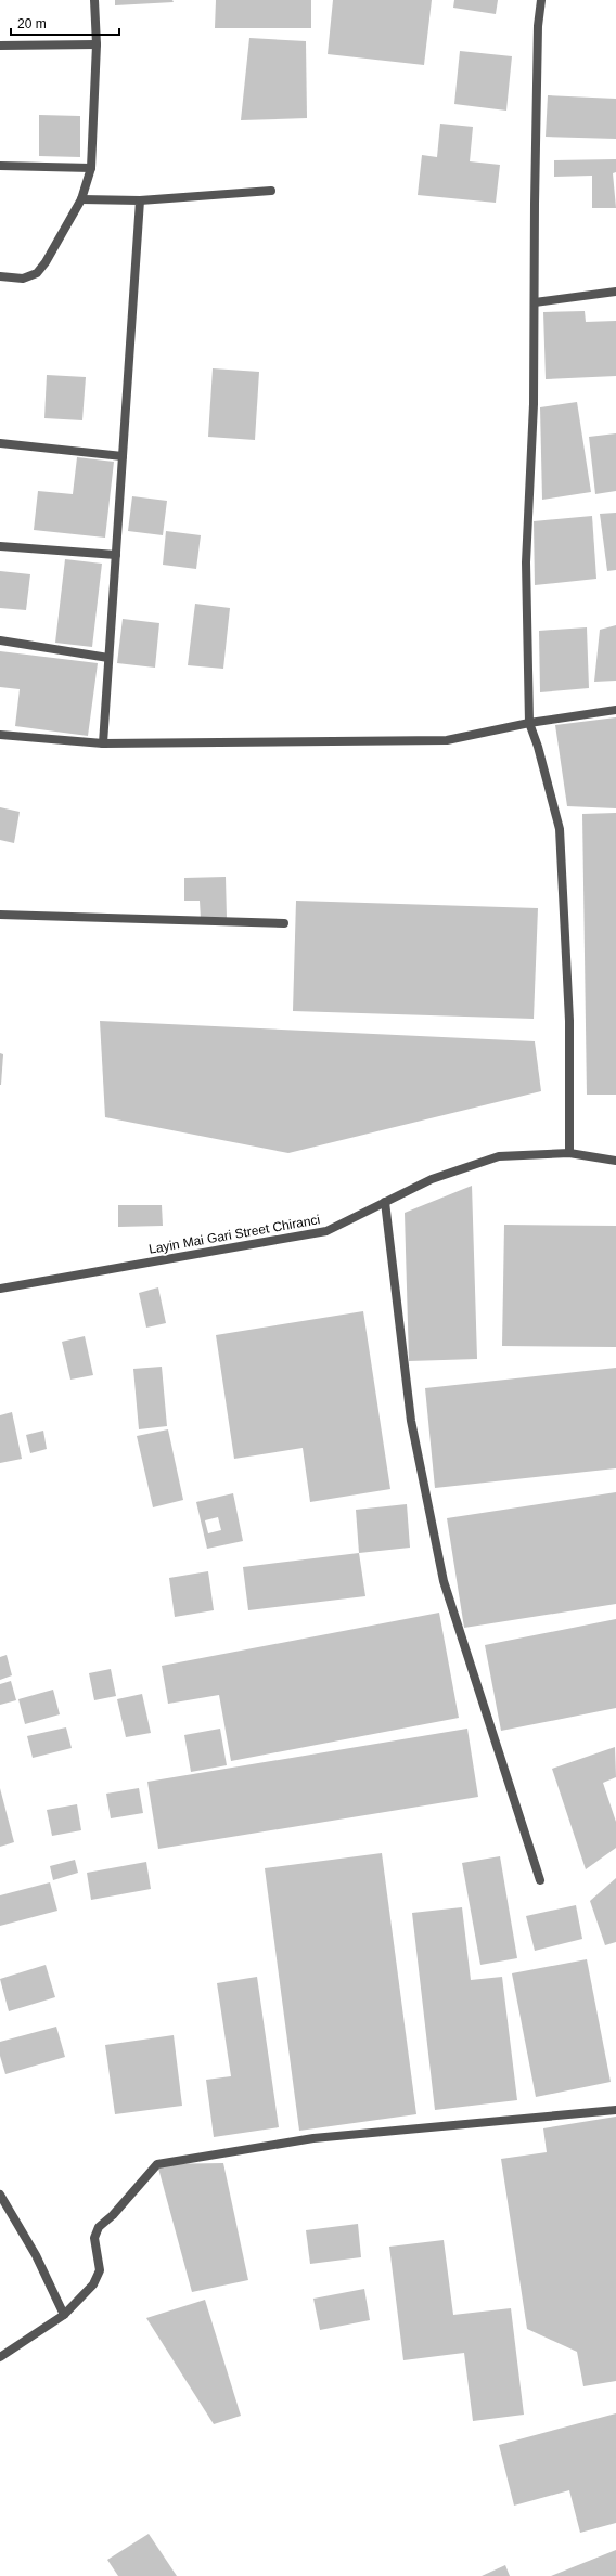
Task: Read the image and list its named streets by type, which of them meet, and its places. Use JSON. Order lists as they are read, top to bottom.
{
  "streets": {
    "street": ["Layin Mai Gari Street Chiranci"]
  },
  "scale_bar": "20 m"
}
